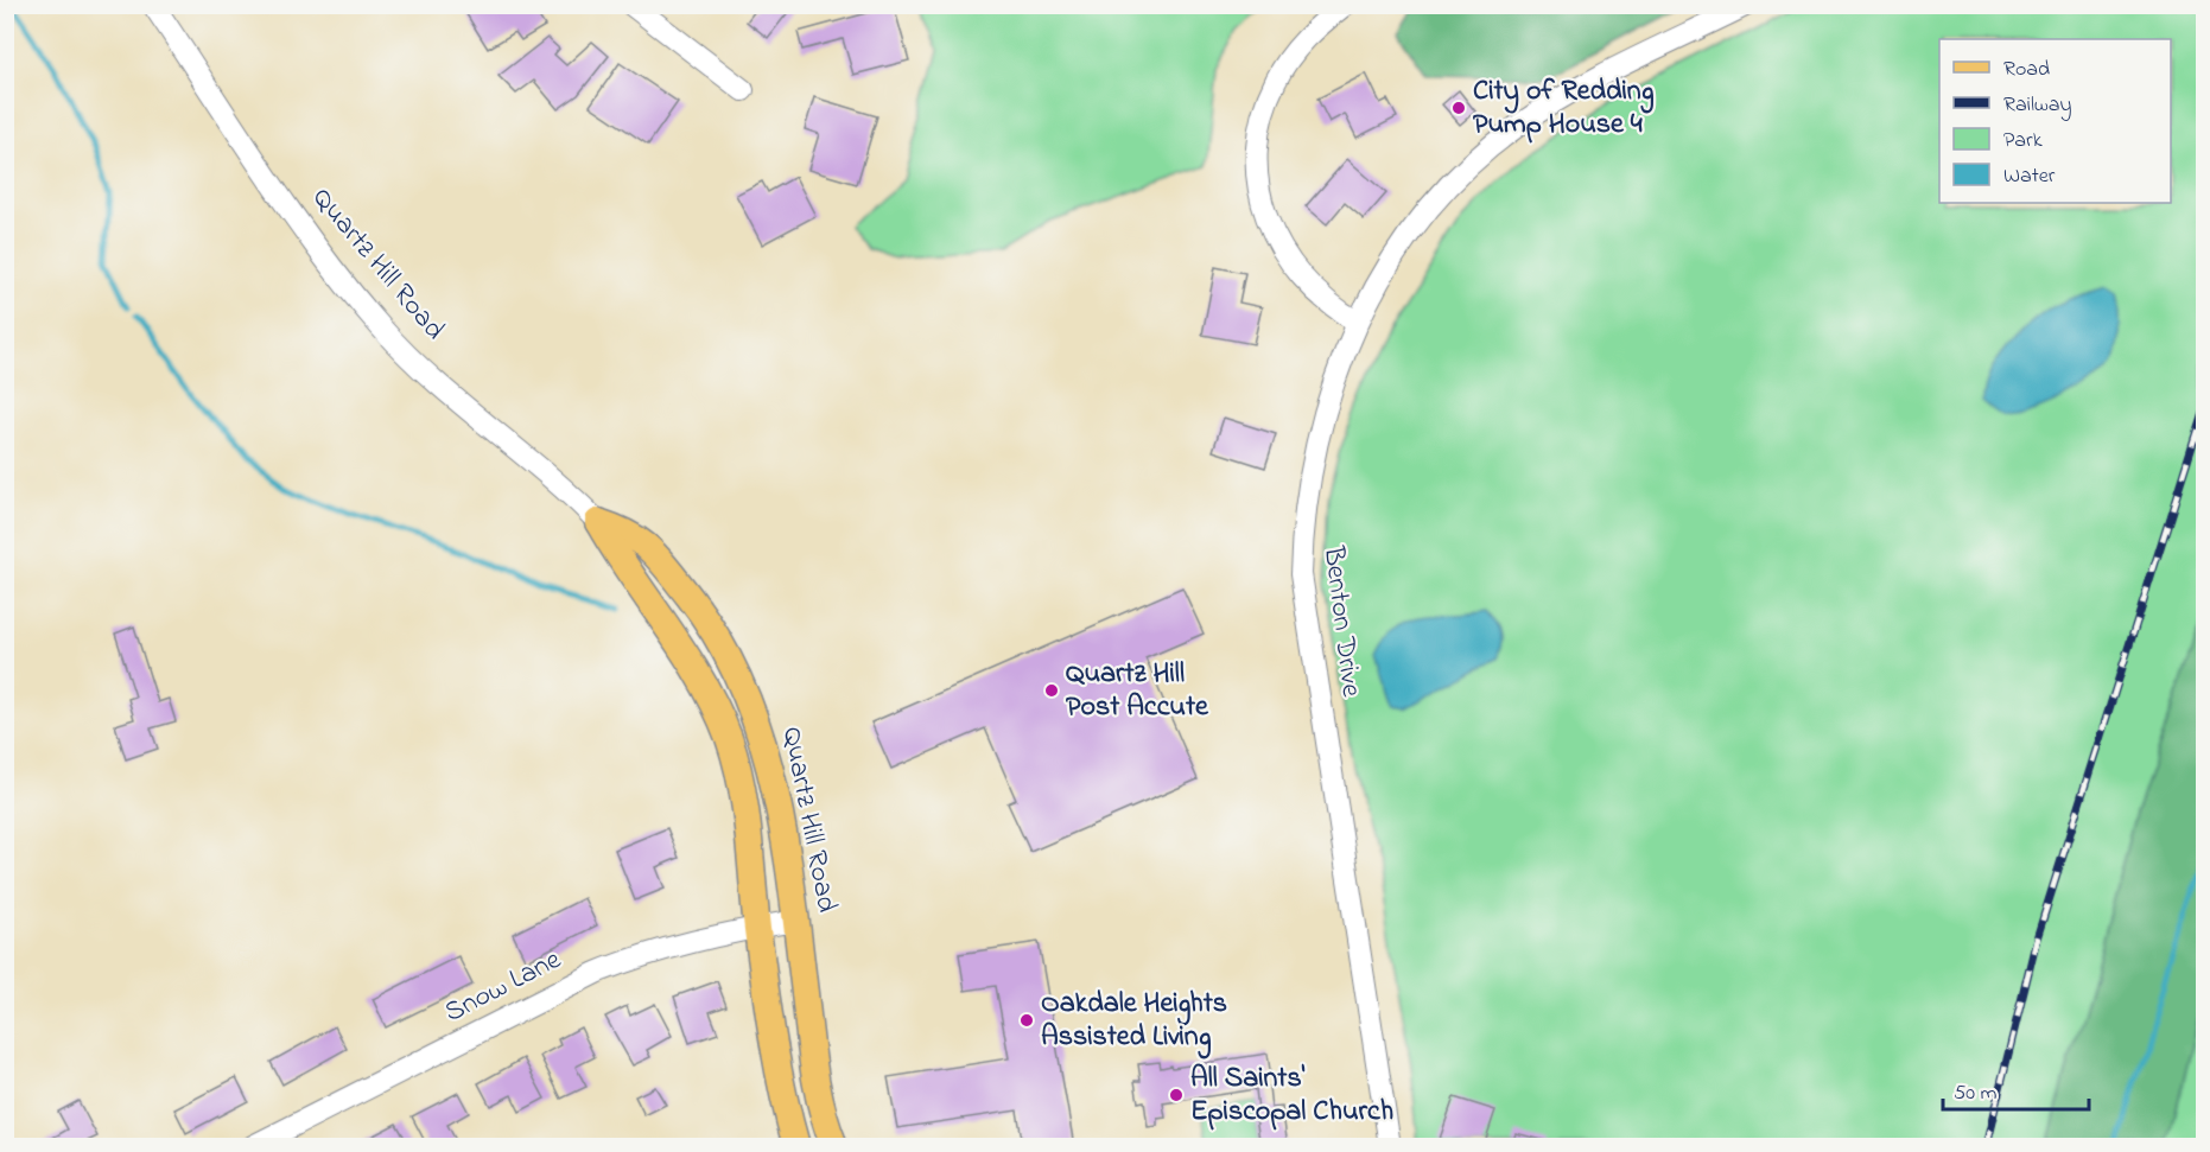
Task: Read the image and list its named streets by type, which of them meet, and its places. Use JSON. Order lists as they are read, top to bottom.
{
  "streets": {
    "main road": ["Quartz Hill Road"],
    "street": ["Benton Drive", "Snow Lane"]
  },
  "crossings": [
    ["Quartz Hill Road", "Snow Lane"]
  ],
  "places": [
    "City of Redding Pump House 4",
    "Quartz Hill Post Accute",
    "Oakdale Heights Assisted Living",
    "All Saints' Episcopal Church"
  ],
  "legend": [
    "Road",
    "Railway",
    "Park",
    "Water"
  ],
  "scale_bar": "50 m"
}
